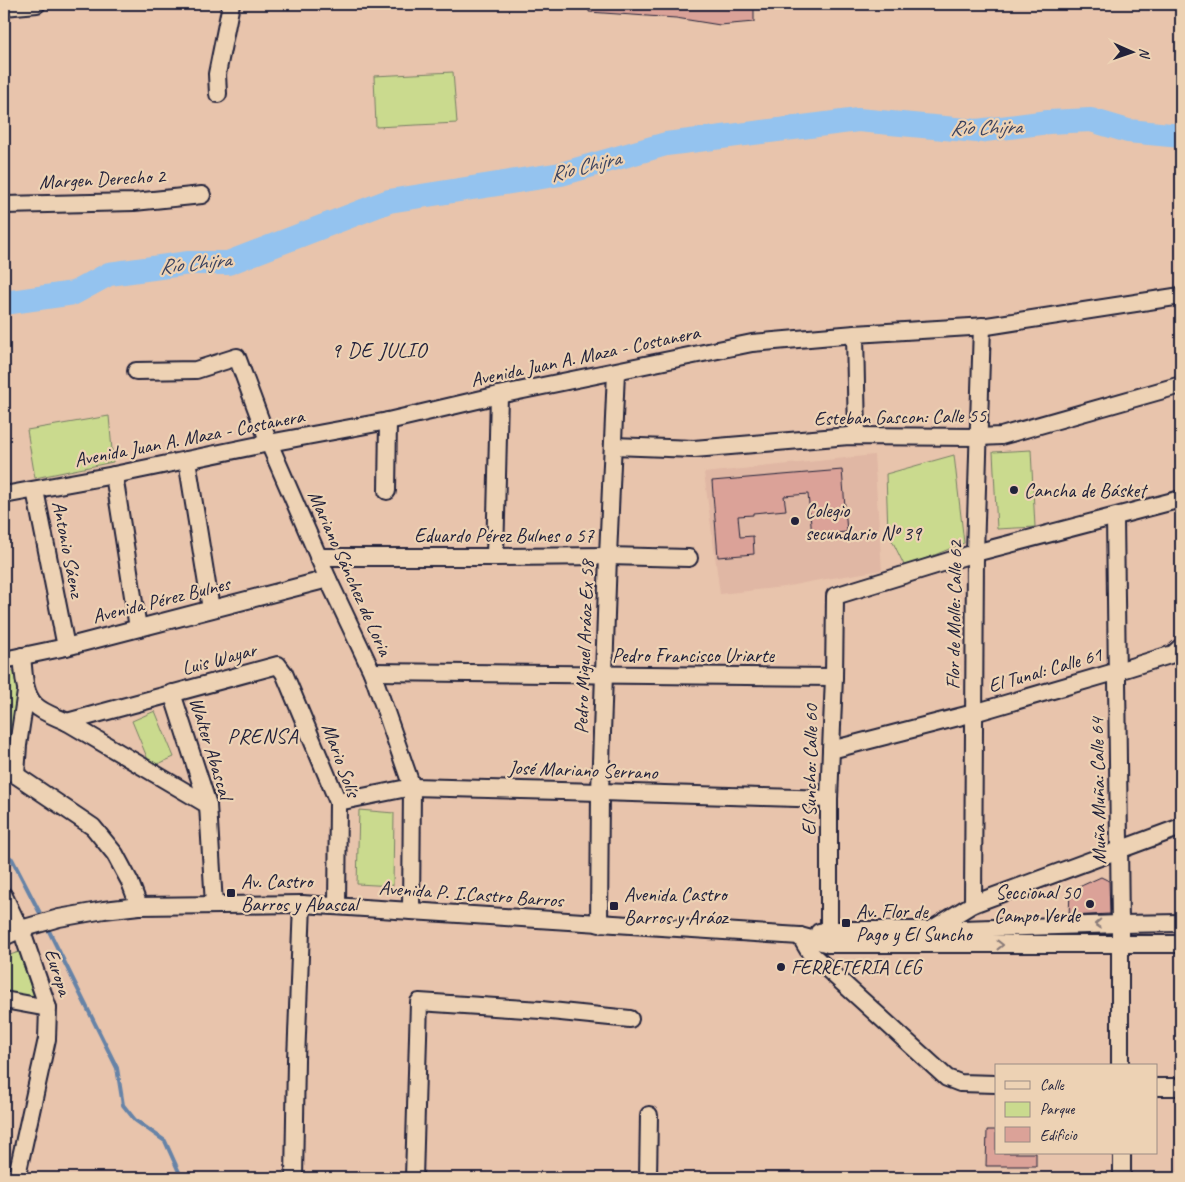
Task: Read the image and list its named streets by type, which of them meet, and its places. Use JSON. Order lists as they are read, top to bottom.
{
  "streets": {
    "street": [
      "Margen Derecho 2",
      "Avenida Juan A. Maza - Costanera",
      "Esteban Gascon: Calle 55",
      "Eduardo Pérez Bulnes o 57",
      "Antonio Sáenz",
      "Mariano Sánchez de Loria",
      "Avenida Pérez Bulnes",
      "Flor de Molle: Calle 62",
      "Pedro Miguel Aráoz Ex 58",
      "Pedro Francisco Uriarte",
      "Luis Wayar",
      "El Tunal: Calle 61",
      "Walter Abascal",
      "Mario Solís",
      "José Mariano Serrano",
      "El Suncho: Calle 60",
      "Muña Muña: Calle 64",
      "Avenida P. I.Castro Barros",
      "Europa"
    ]
  },
  "crossings": [
    ["Avenida Juan A. Maza - Costanera", "Antonio Sáenz"],
    ["Avenida Juan A. Maza - Costanera", "Mariano Sánchez de Loria"],
    ["Avenida Juan A. Maza - Costanera", "Flor de Molle: Calle 62"],
    ["Avenida Juan A. Maza - Costanera", "Pedro Miguel Aráoz Ex 58"],
    ["Esteban Gascon: Calle 55", "Flor de Molle: Calle 62"],
    ["Esteban Gascon: Calle 55", "Pedro Miguel Aráoz Ex 58"],
    ["Eduardo Pérez Bulnes o 57", "Mariano Sánchez de Loria"],
    ["Eduardo Pérez Bulnes o 57", "Pedro Miguel Aráoz Ex 58"],
    ["Antonio Sáenz", "Avenida Pérez Bulnes"],
    ["Mariano Sánchez de Loria", "Avenida Pérez Bulnes"],
    ["Mariano Sánchez de Loria", "Pedro Francisco Uriarte"],
    ["Mariano Sánchez de Loria", "José Mariano Serrano"],
    ["Mariano Sánchez de Loria", "Avenida P. I.Castro Barros"],
    ["Flor de Molle: Calle 62", "El Tunal: Calle 61"],
    ["Flor de Molle: Calle 62", "El Suncho: Calle 60"],
    ["Pedro Miguel Aráoz Ex 58", "Pedro Francisco Uriarte"],
    ["Pedro Miguel Aráoz Ex 58", "José Mariano Serrano"],
    ["Pedro Miguel Aráoz Ex 58", "Avenida P. I.Castro Barros"],
    ["Pedro Francisco Uriarte", "El Suncho: Calle 60"],
    ["Luis Wayar", "Walter Abascal"],
    ["Luis Wayar", "Mario Solís"],
    ["El Tunal: Calle 61", "El Suncho: Calle 60"],
    ["El Tunal: Calle 61", "Muña Muña: Calle 64"],
    ["Walter Abascal", "Avenida P. I.Castro Barros"],
    ["Mario Solís", "José Mariano Serrano"],
    ["Mario Solís", "Avenida P. I.Castro Barros"],
    ["José Mariano Serrano", "El Suncho: Calle 60"],
    ["El Suncho: Calle 60", "Avenida P. I.Castro Barros"],
    ["Avenida P. I.Castro Barros", "Europa"]
  ],
  "districts": ["9 DE JULIO", "PRENSA"],
  "water": ["Río Chijra"],
  "places": {
    "other": [
      "Cancha de Básket",
      "Colegio secundario Nº 39",
      "Seccional 50 Campo Verde",
      "FERRETERIA LEG"
    ],
    "transit": ["Av. Castro Barros y Abascal", "Avenida Castro Barros y Aráoz", "Av. Flor de Pago y El Suncho"]
  },
  "legend": ["Calle", "Parque", "Edificio"],
  "north": "right"
}
